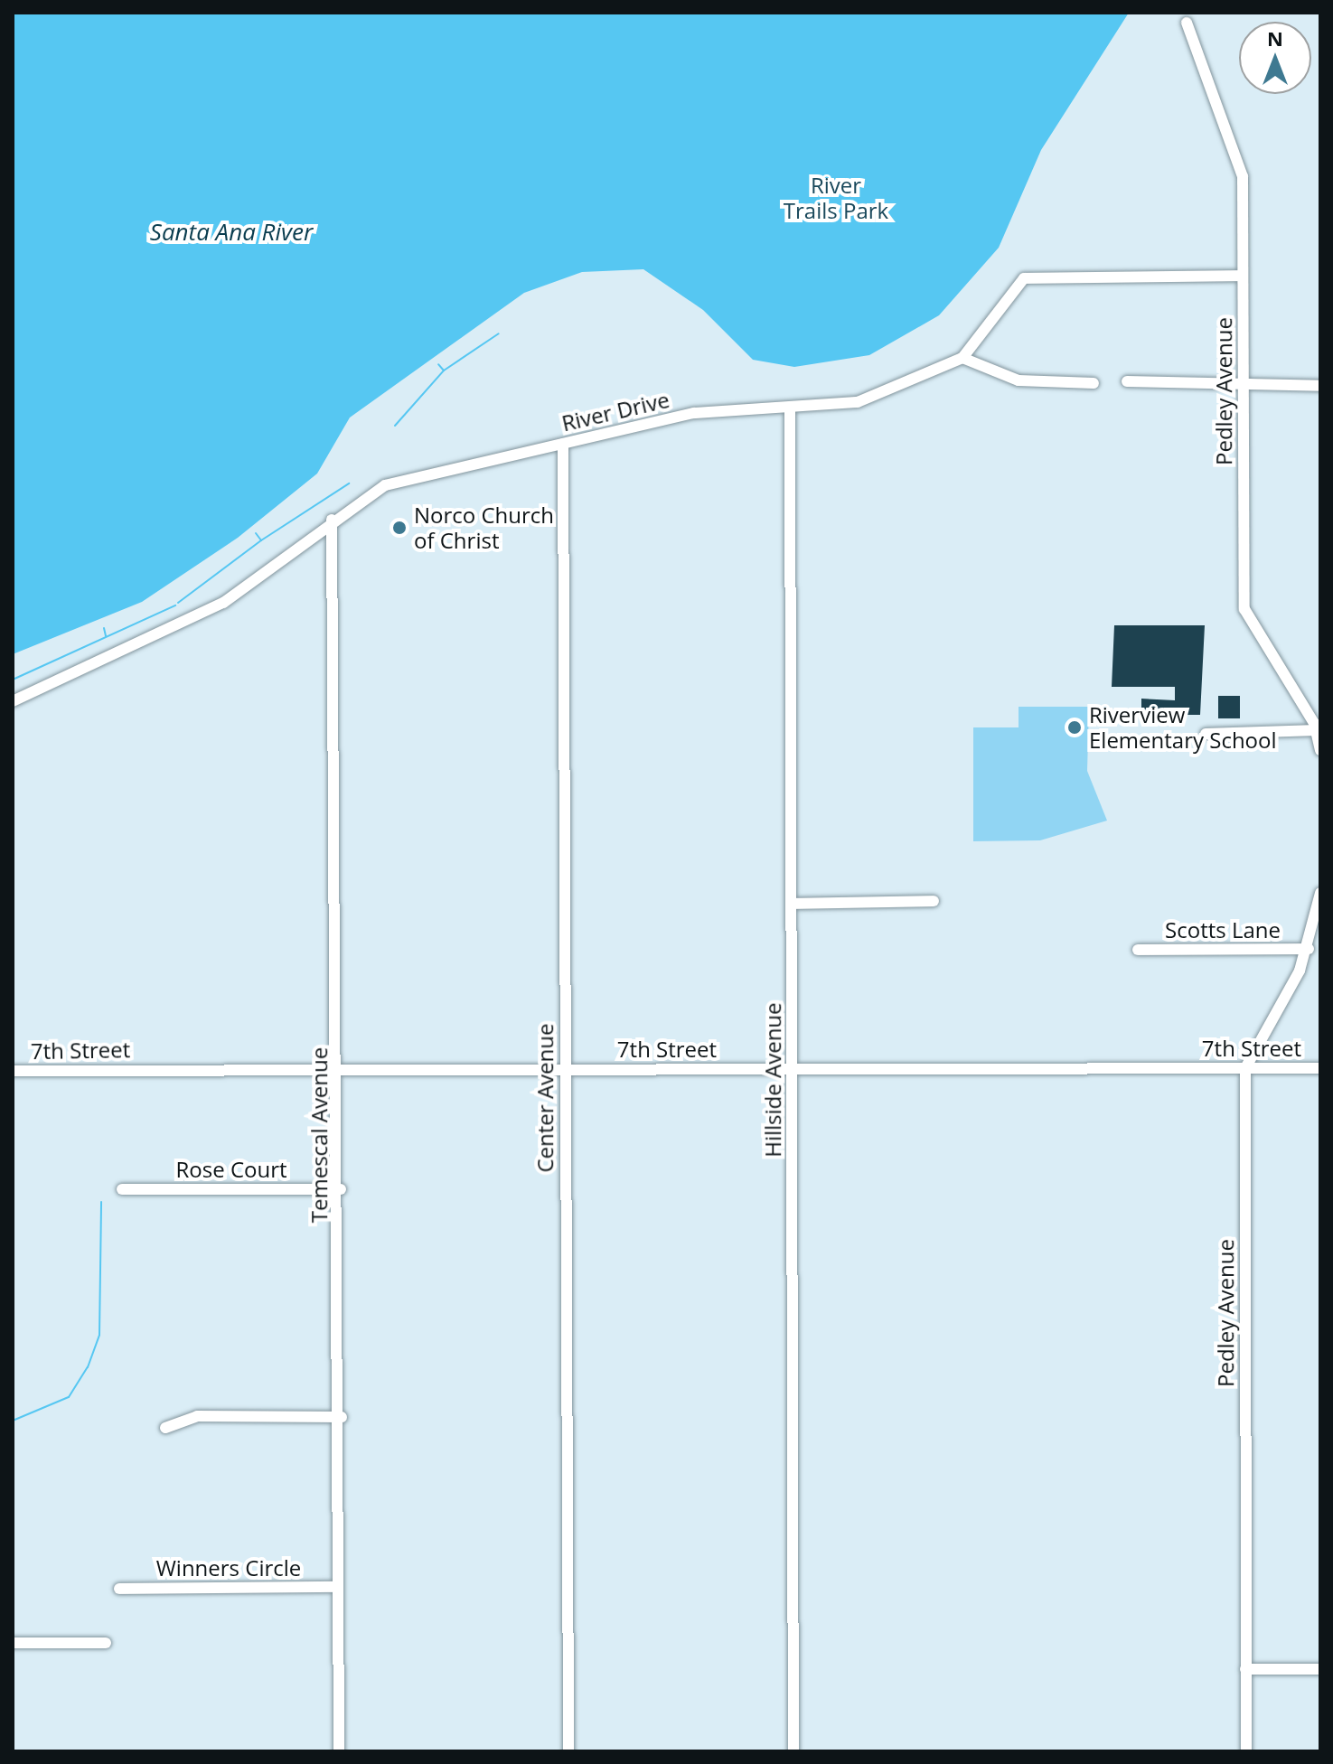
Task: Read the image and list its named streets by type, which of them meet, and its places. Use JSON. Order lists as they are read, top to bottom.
{
  "streets": {
    "street": [
      "Pedley Avenue",
      "River Drive",
      "Scotts Lane",
      "7th Street",
      "Hillside Avenue",
      "Center Avenue",
      "Temescal Avenue",
      "Rose Court",
      "Winners Circle"
    ]
  },
  "crossings": [
    ["Pedley Avenue", "River Drive"],
    ["Pedley Avenue", "Scotts Lane"],
    ["Pedley Avenue", "7th Street"],
    ["River Drive", "Hillside Avenue"],
    ["River Drive", "Center Avenue"],
    ["River Drive", "Temescal Avenue"],
    ["7th Street", "Hillside Avenue"],
    ["7th Street", "Center Avenue"],
    ["7th Street", "Temescal Avenue"],
    ["Temescal Avenue", "Rose Court"],
    ["Temescal Avenue", "Winners Circle"]
  ],
  "water": ["Santa Ana River"],
  "parks": ["River Trails Park"],
  "places": ["Norco Church of Christ", "Riverview Elementary School"],
  "north": "top"
}
